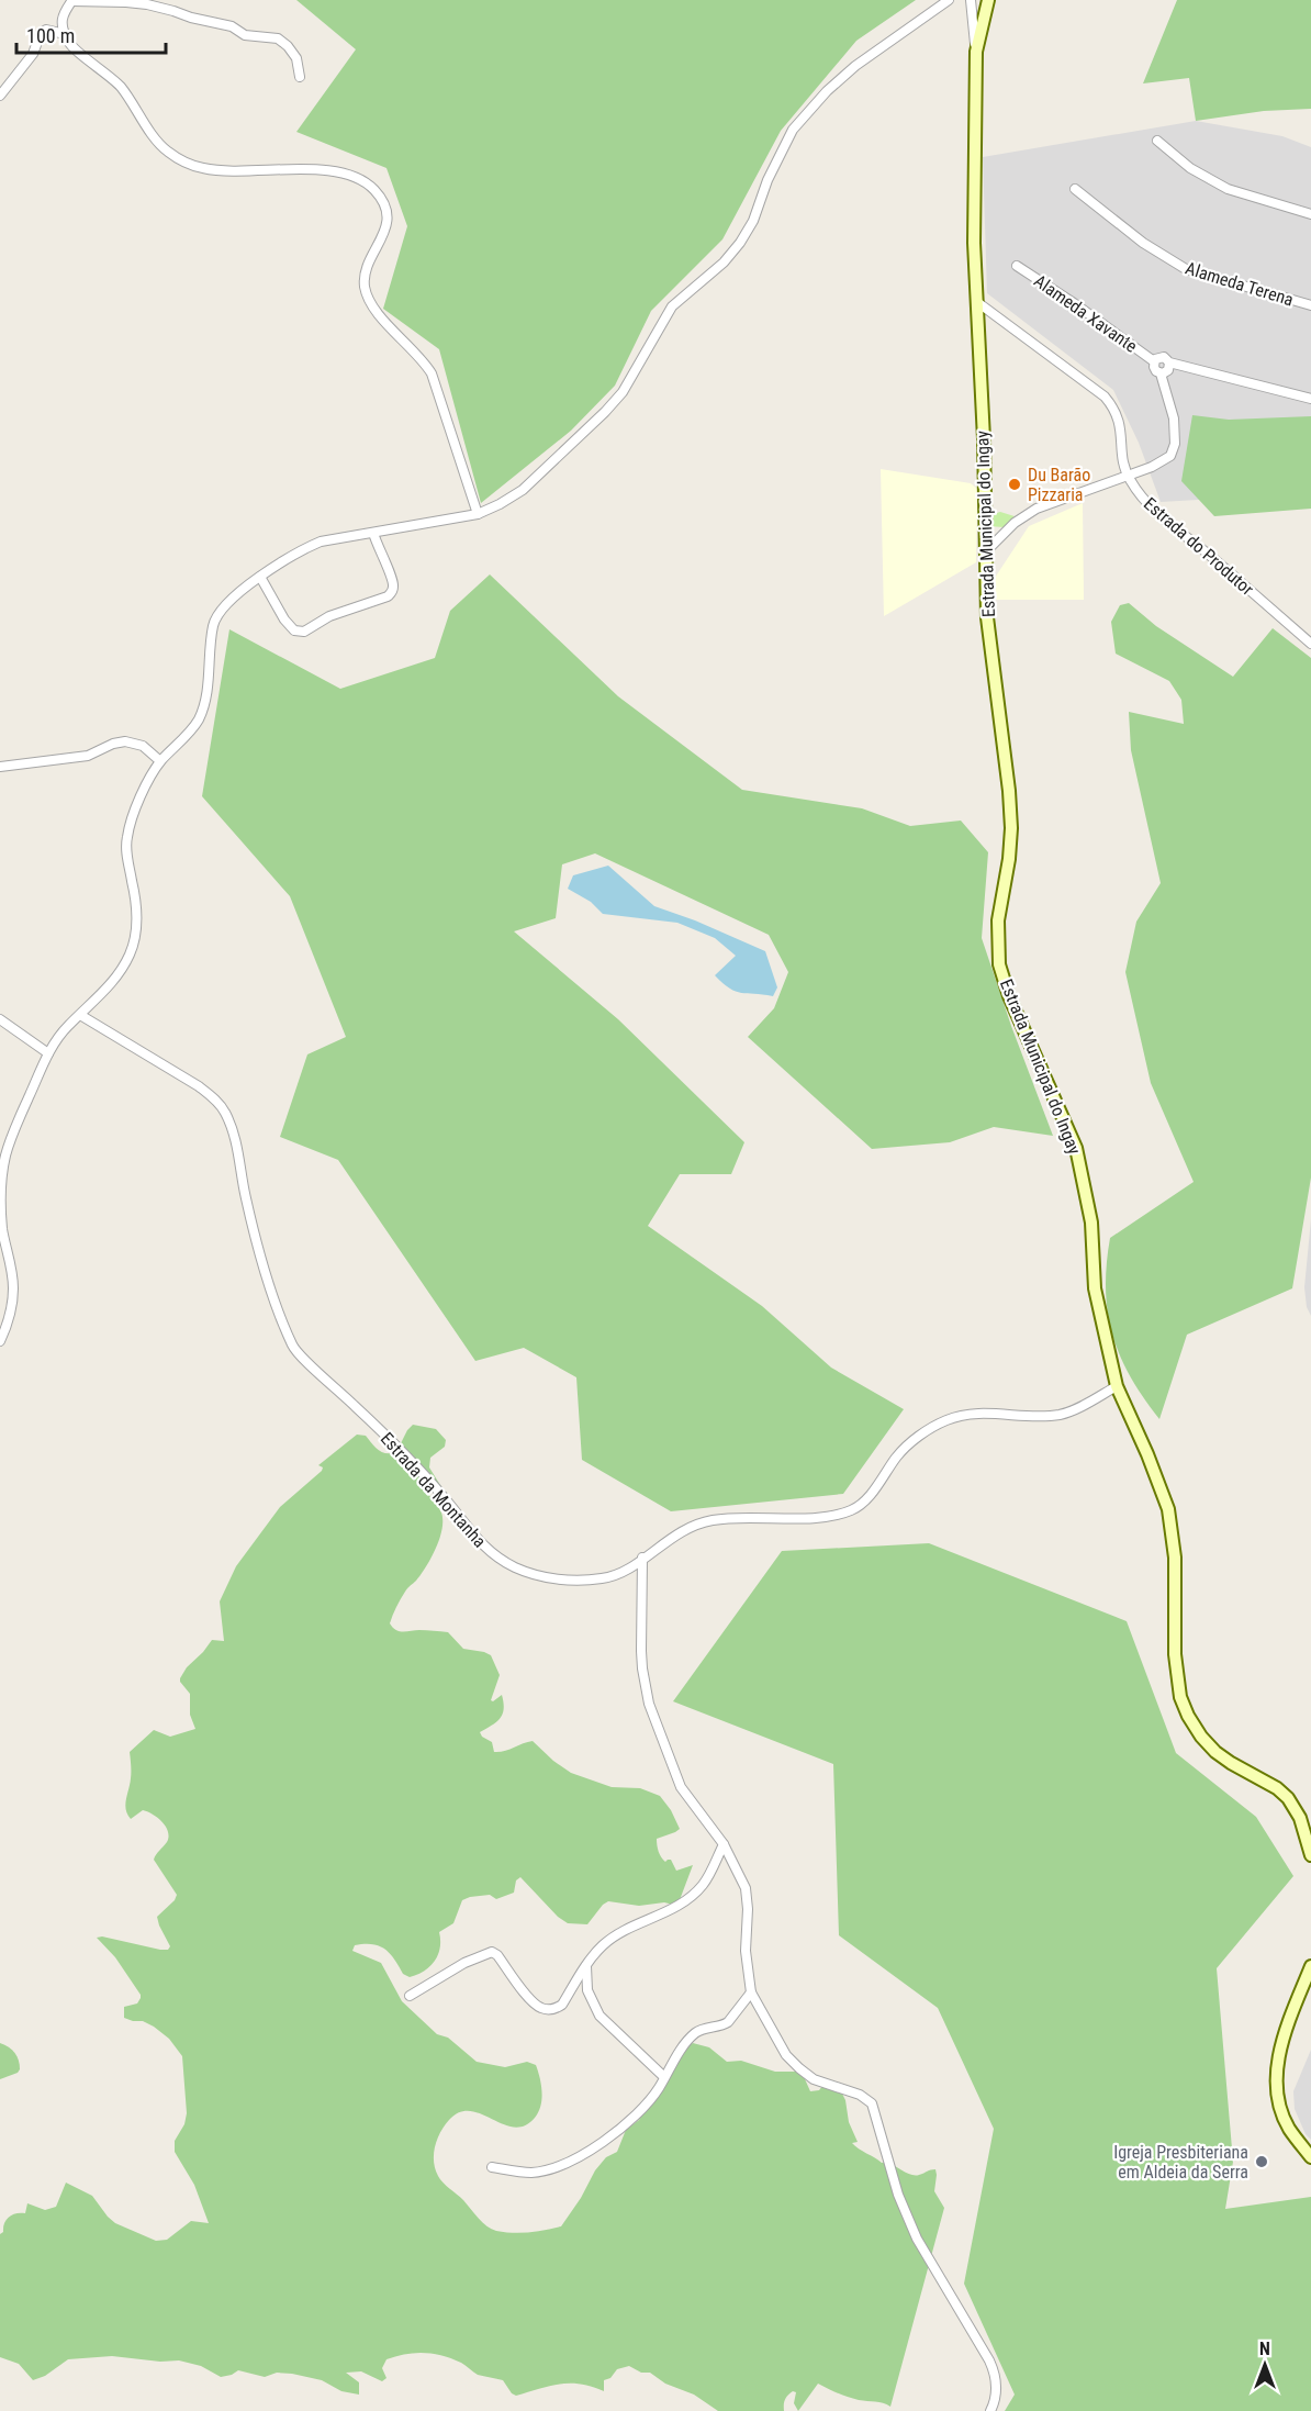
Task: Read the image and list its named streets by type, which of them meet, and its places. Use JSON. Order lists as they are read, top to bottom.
{
  "streets": {
    "street": [
      "Alameda Terena",
      "Alameda Xavante",
      "Estrada Municipal do Ingay",
      "Estrada do Produtor",
      "Estrada da Montanha"
    ]
  },
  "crossings": [
    ["Estrada Municipal do Ingay", "Estrada do Produtor"],
    ["Estrada Municipal do Ingay", "Estrada da Montanha"]
  ],
  "places": ["Du Barão Pizzaria", "Igreja Presbiteriana em Aldeia da Serra"],
  "scale_bar": "100 m",
  "north": "top"
}
